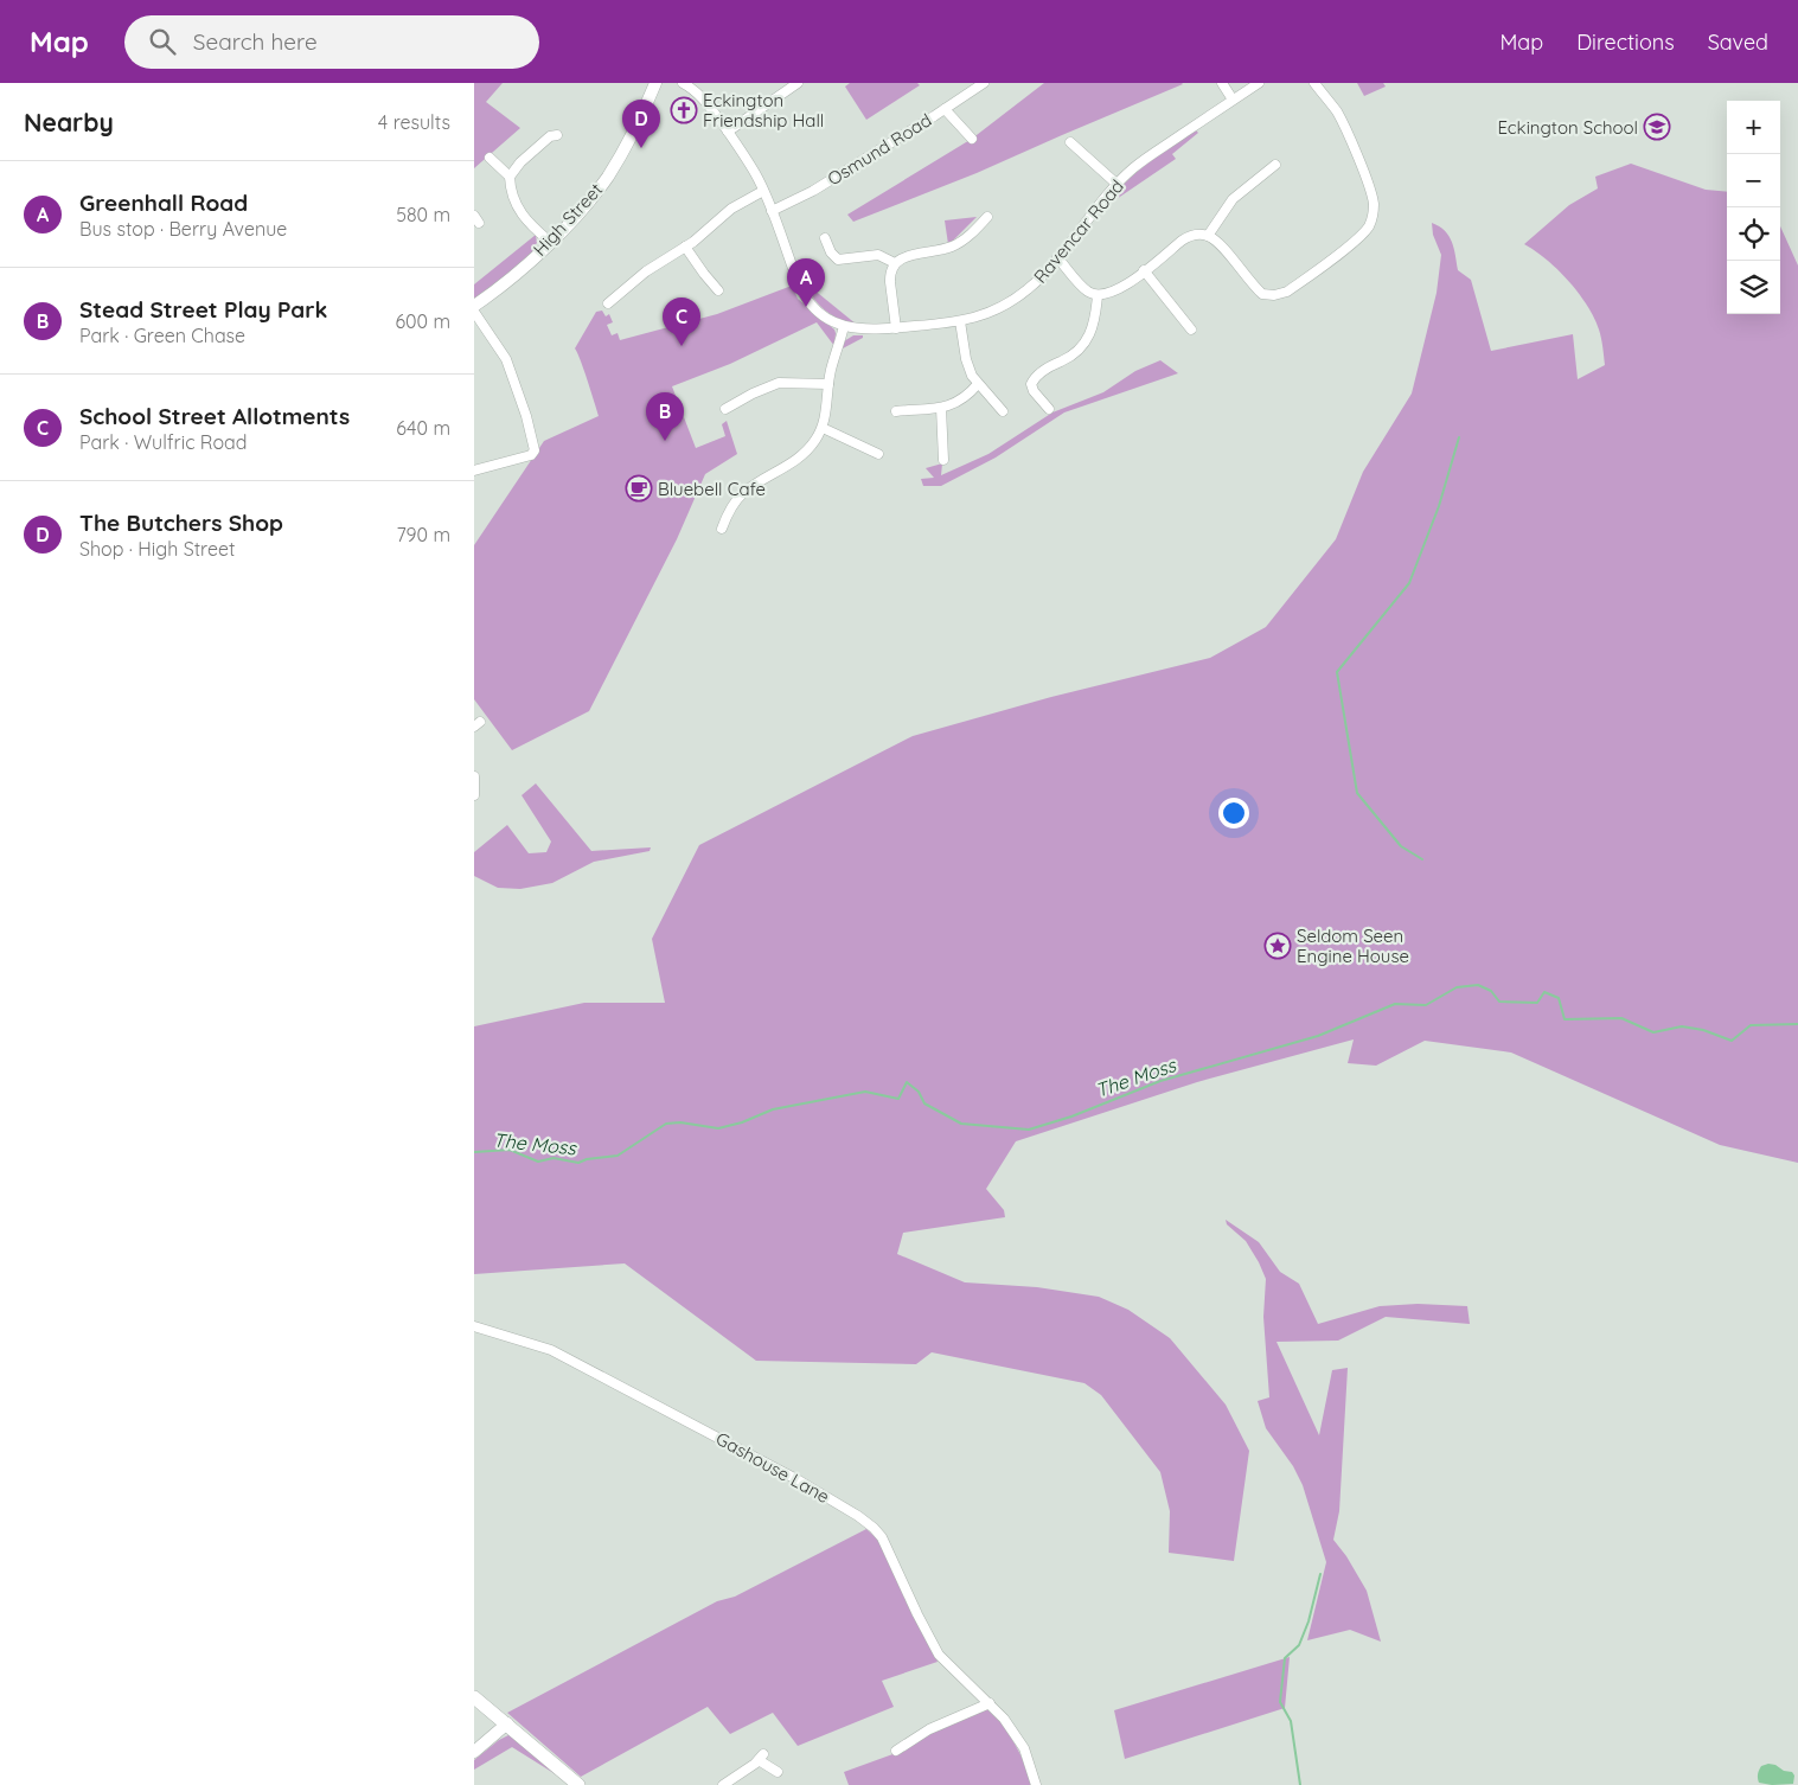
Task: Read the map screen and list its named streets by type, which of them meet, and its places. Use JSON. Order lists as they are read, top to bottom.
{
  "streets": {
    "main road": ["High Street"],
    "street": ["Osmund Road", "Ravencar Road", "Gashouse Lane"]
  },
  "water": ["The Moss"],
  "places": {
    "church": ["Eckington Friendship Hall"],
    "school or university": ["Eckington School"],
    "cafe": ["Bluebell Cafe"],
    "place": ["Seldom Seen Engine House"]
  },
  "page": {
    "header": "Map",
    "search": "Search here",
    "nav": ["Map", "Directions", "Saved"],
    "heading": ["Nearby", "4 results"],
    "pins": [
      "D",
      "A",
      "C",
      "B"
    ],
    "map_buttons": ["+", "−"],
    "list": [
      {
        "mark": "A",
        "name": "Greenhall Road",
        "note": "Bus stop · Berry Avenue",
        "value": "580 m"
      },
      {
        "mark": "B",
        "name": "Stead Street Play Park",
        "note": "Park · Green Chase",
        "value": "600 m"
      },
      {
        "mark": "C",
        "name": "School Street Allotments",
        "note": "Park · Wulfric Road",
        "value": "640 m"
      },
      {
        "mark": "D",
        "name": "The Butchers Shop",
        "note": "Shop · High Street",
        "value": "790 m"
      }
    ]
  }
}
